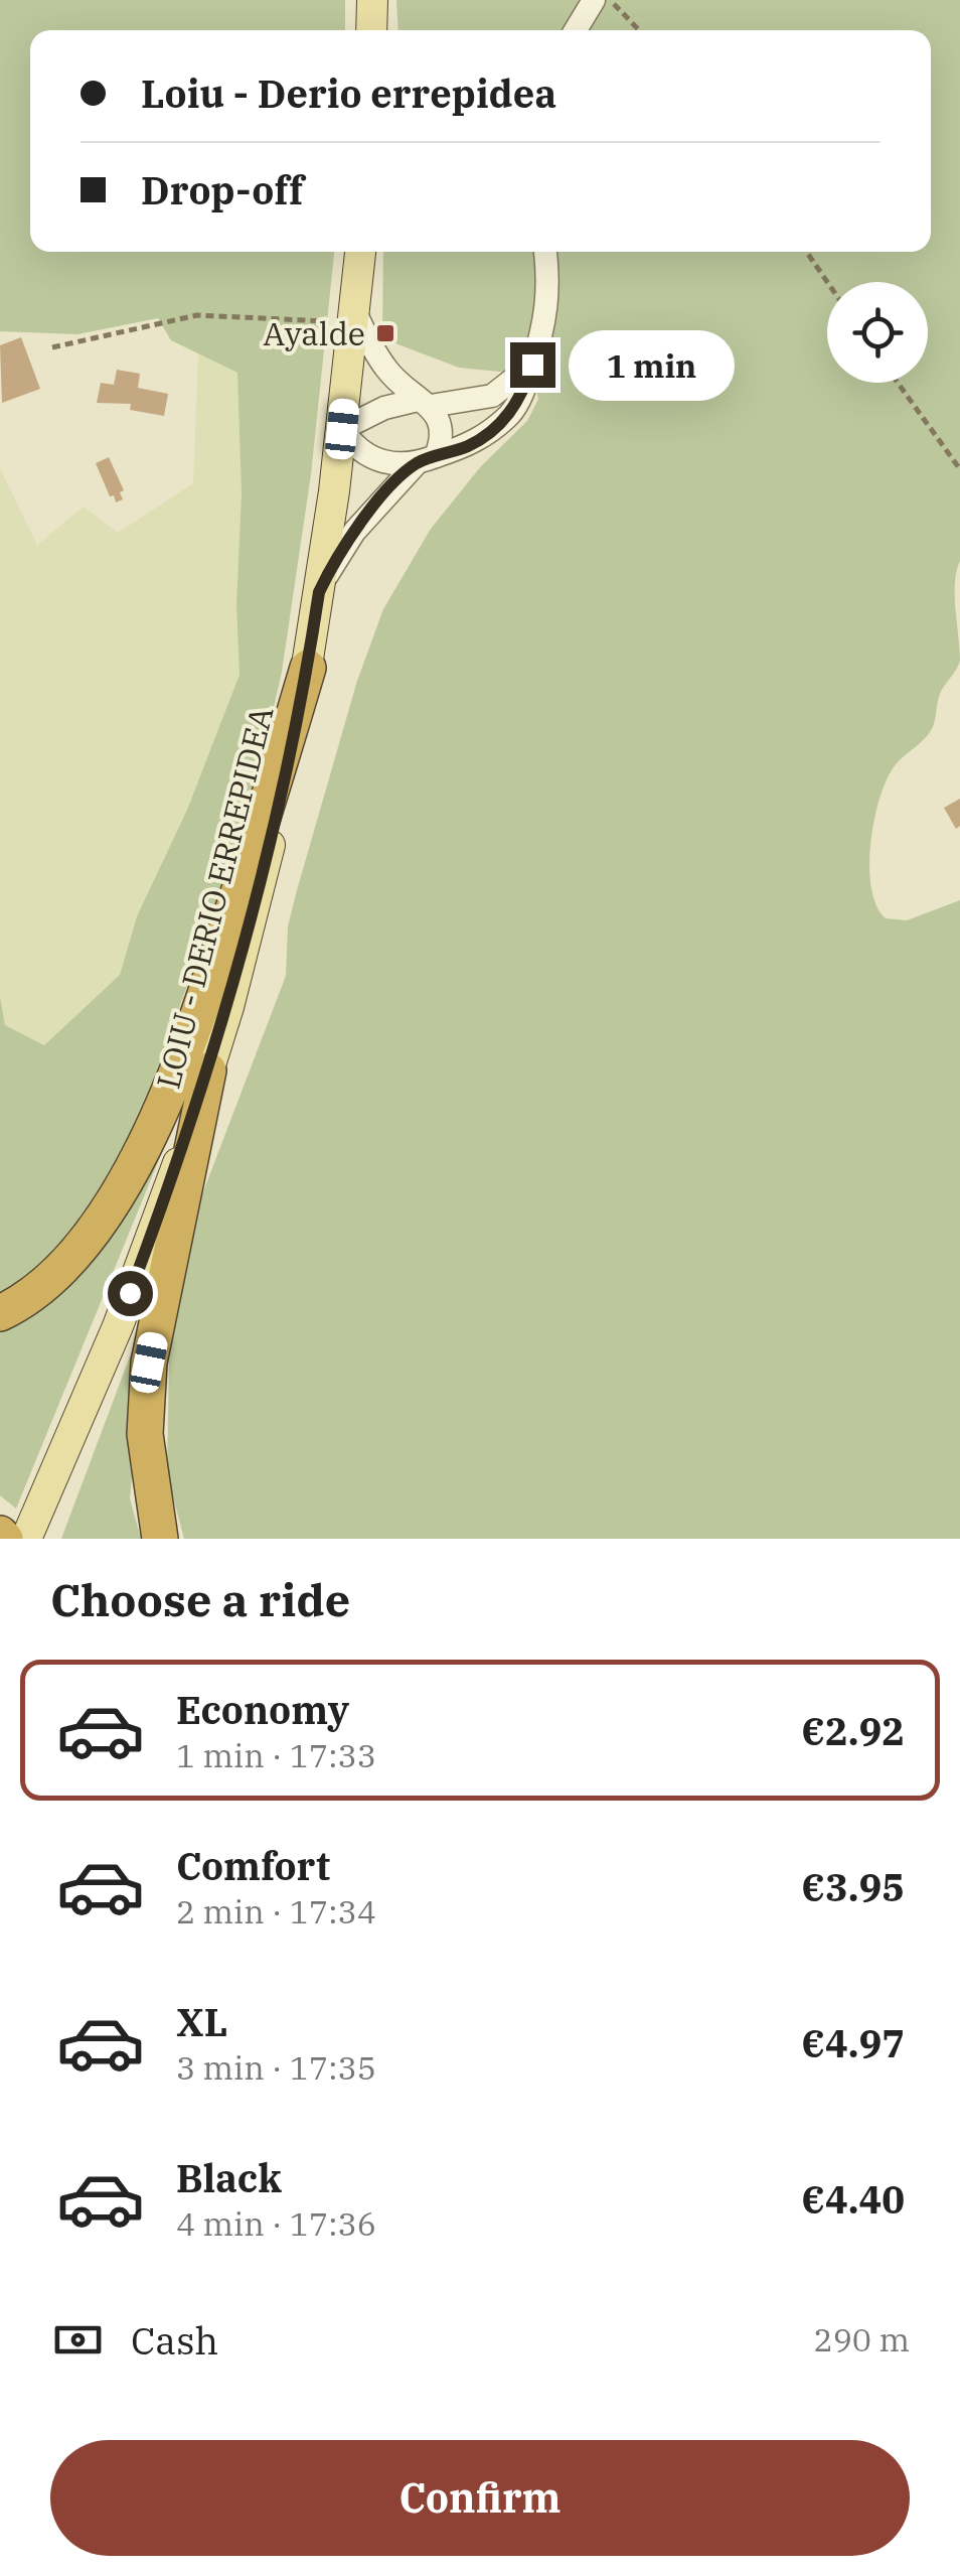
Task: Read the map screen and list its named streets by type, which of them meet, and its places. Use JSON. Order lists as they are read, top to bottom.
{
  "streets": {
    "main road": ["LOIU - DERIO ERREPIDEA"]
  },
  "places": {
    "transit": ["Ayalde"]
  },
  "page": {
    "banner": ["Loiu - Derio errepidea", "Drop-off"],
    "bubble": "1 min",
    "heading": "Choose a ride",
    "list": [
      {
        "name": "Economy",
        "note": "1 min · 17:33",
        "value": "€2.92"
      },
      {
        "name": "Comfort",
        "note": "2 min · 17:34",
        "value": "€3.95"
      },
      {
        "name": "XL",
        "note": "3 min · 17:35",
        "value": "€4.97"
      },
      {
        "name": "Black",
        "note": "4 min · 17:36",
        "value": "€4.40"
      }
    ],
    "pay": ["Cash", "290 m"],
    "buttons": "Confirm"
  }
}
